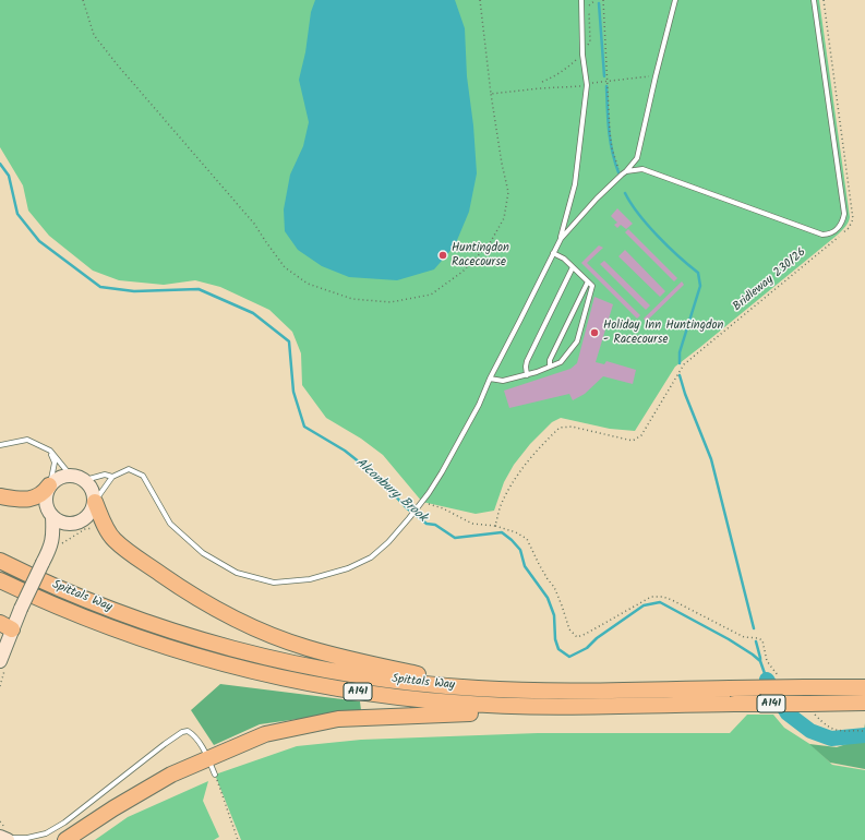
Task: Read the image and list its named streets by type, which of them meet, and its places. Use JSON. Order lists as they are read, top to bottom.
{
  "streets": {
    "highway": ["Spittals Way", "A141"],
    "path": ["Bridleway 230/26"]
  },
  "water": ["Alconbury Brook"],
  "places": ["Huntingdon Racecourse", "Holiday Inn Huntingdon - Racecourse"]
}
